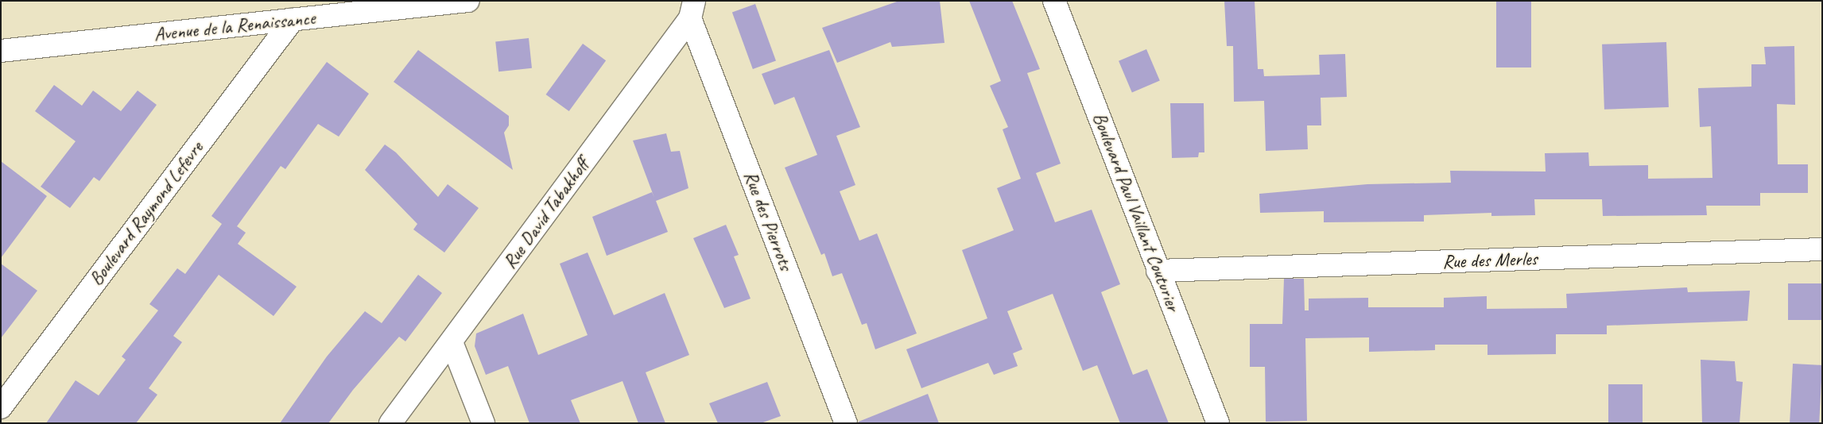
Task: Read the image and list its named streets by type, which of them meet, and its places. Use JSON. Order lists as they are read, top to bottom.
{
  "streets": {
    "street": [
      "Avenue de la Renaissance",
      "Boulevard Paul Vaillant Couturier",
      "Boulevard Raymond Lefevre",
      "Rue David Tabakhoff",
      "Rue des Pierrots",
      "Rue des Merles"
    ]
  },
  "crossings": [
    ["Avenue de la Renaissance", "Boulevard Raymond Lefevre"],
    ["Boulevard Paul Vaillant Couturier", "Rue des Merles"],
    ["Rue David Tabakhoff", "Rue des Pierrots"]
  ]
}
